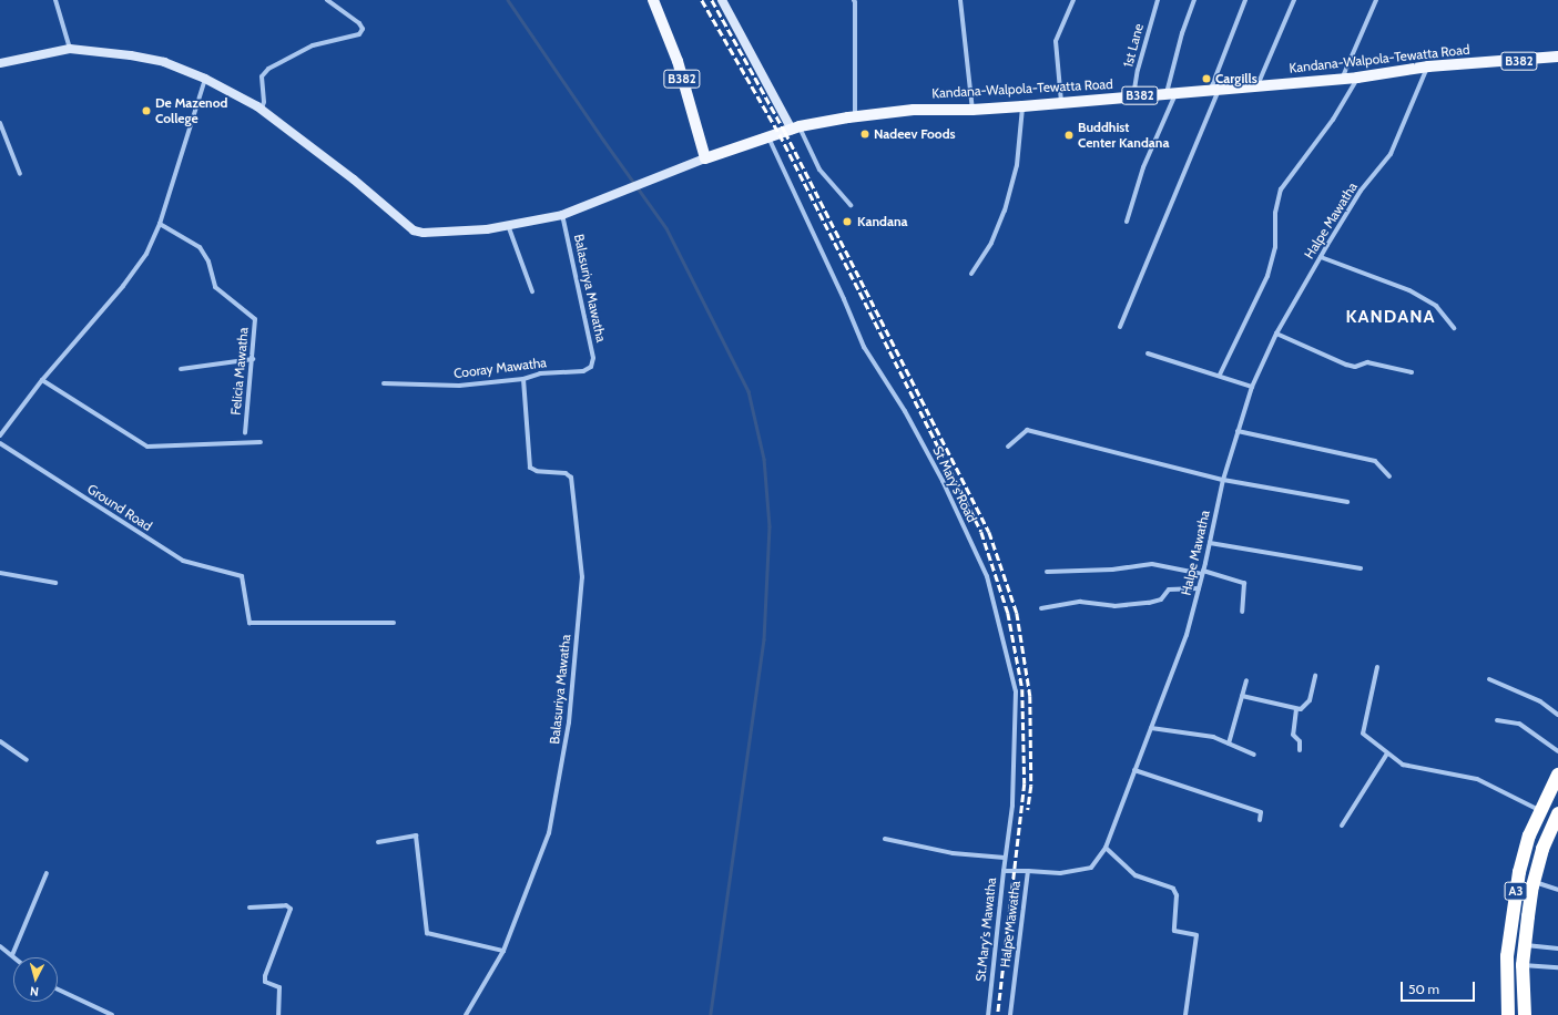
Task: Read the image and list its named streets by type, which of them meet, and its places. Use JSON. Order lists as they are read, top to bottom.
{
  "streets": {
    "highway": ["A3"],
    "main road": ["Kandana-Walpola-Tewatta Road", "B382"],
    "street": [
      "1st Lane",
      "Halpe Mawatha",
      "Balasuriya Mawatha",
      "Cooray Mawatha",
      "Felicia Mawatha",
      "St Mary's Road",
      "Ground Road",
      "St.Mary's Mawatha"
    ]
  },
  "crossings": [
    ["1st Lane", "Kandana-Walpola-Tewatta Road"],
    ["Kandana-Walpola-Tewatta Road", "B382"],
    ["Kandana-Walpola-Tewatta Road", "Halpe Mawatha"],
    ["Kandana-Walpola-Tewatta Road", "St Mary's Road"],
    ["Halpe Mawatha", "St.Mary's Mawatha"],
    ["Balasuriya Mawatha", "Cooray Mawatha"],
    ["St Mary's Road", "St.Mary's Mawatha"]
  ],
  "districts": ["KANDANA"],
  "places": [
    "Cargills",
    "De Mazenod College",
    "Nadeev Foods",
    "Buddhist Center Kandana",
    "Kandana"
  ],
  "scale_bar": "50 m",
  "north": "bottom"
}
